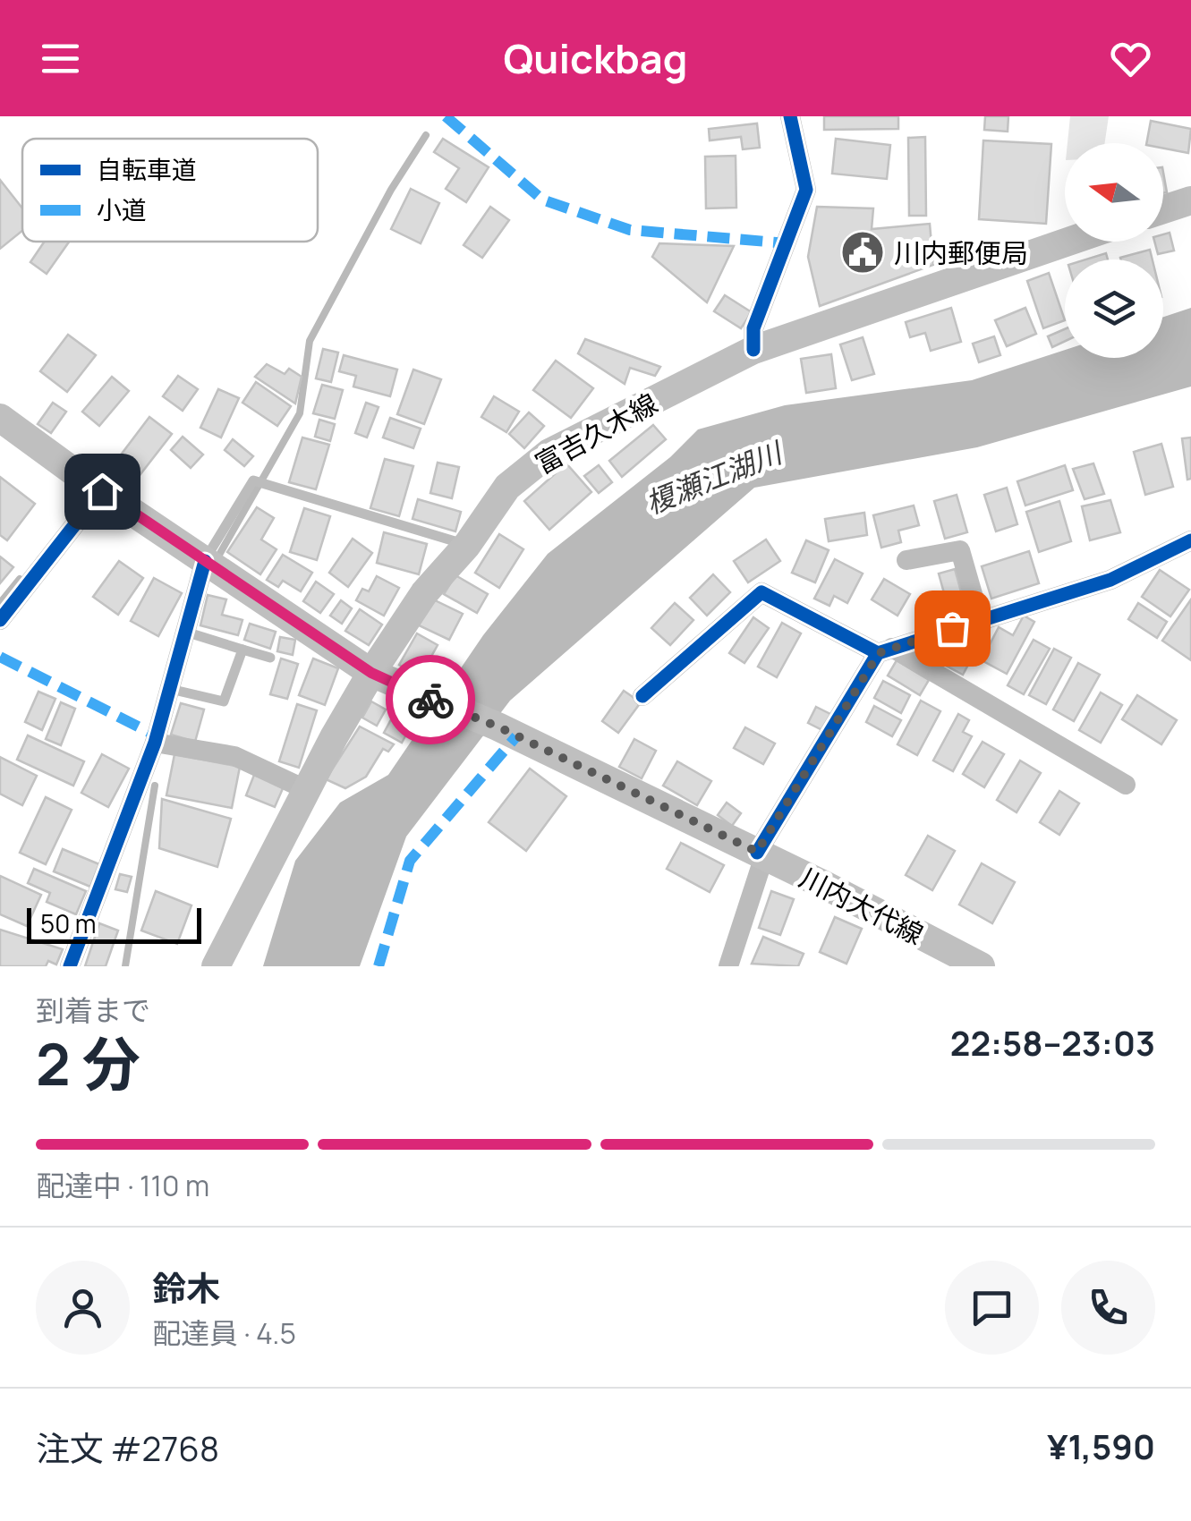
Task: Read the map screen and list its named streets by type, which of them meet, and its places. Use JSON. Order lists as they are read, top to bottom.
{
  "streets": {
    "main road": ["富吉久木線", "川内大代線"]
  },
  "crossings": [
    ["富吉久木線", "川内大代線"]
  ],
  "water": ["榎瀬江湖川"],
  "places": {
    "public building": ["川内郵便局"]
  },
  "legend": ["自転車道", "小道"],
  "scale_bar": "50 m",
  "north": "left",
  "page": {
    "header": "Quickbag",
    "scale": "50 m",
    "heading": ["2 分", "到着まで", "22:58–23:03"],
    "panel": [
      "鈴木",
      "配達員 · 4.5",
      "注文 #2768",
      "¥1,590"
    ],
    "bar": "配達中 · 110 m"
  }
}
